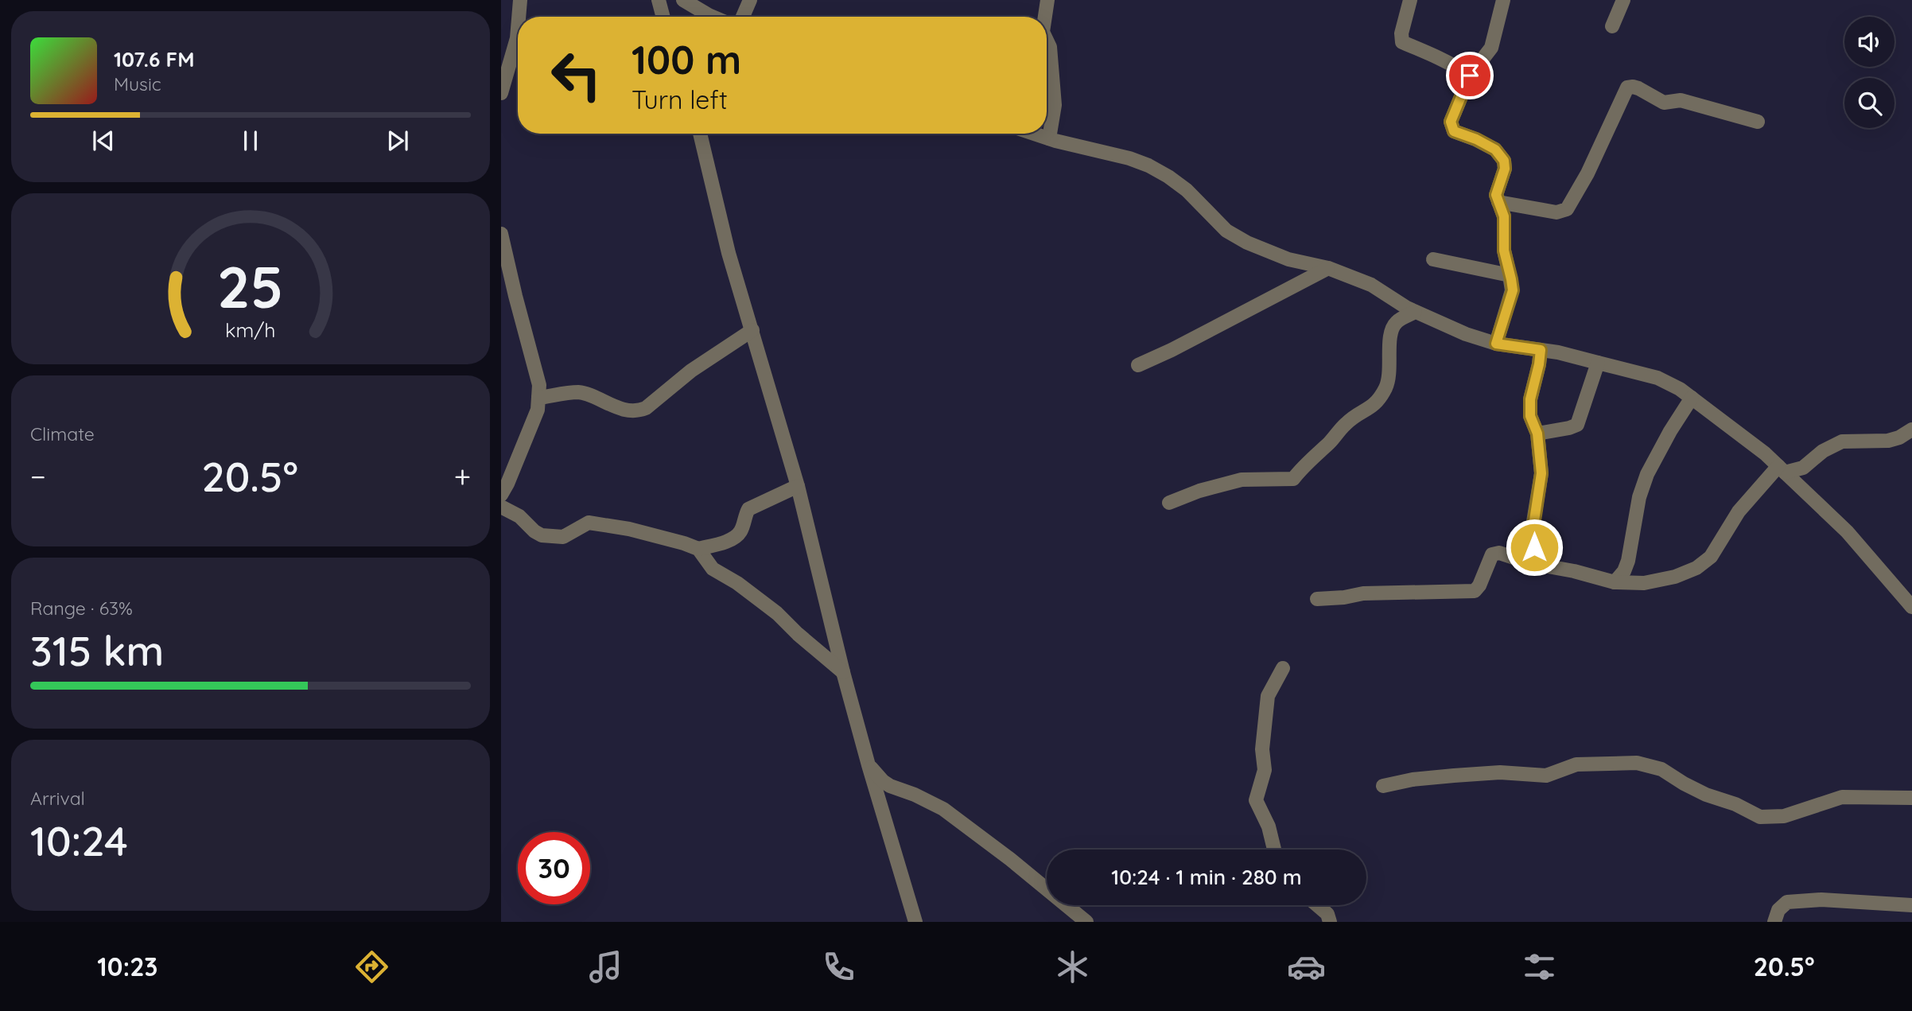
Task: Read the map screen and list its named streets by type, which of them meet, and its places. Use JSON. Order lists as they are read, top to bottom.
{
  "page": {
    "turn": ["100 m", "Turn left"],
    "song": ["107.6 FM", "Music"],
    "tile": [
      "Climate",
      ["Range · 63%", "315 km"],
      ["Arrival", "10:24"]
    ],
    "heat": ["−", "20.5°", "+"],
    "limit": "30",
    "trip": "10:24 · 1 min · 280 m",
    "tabs": ["10:23", "20.5°"],
    "gauge": ["25", "km/h"]
  }
}
